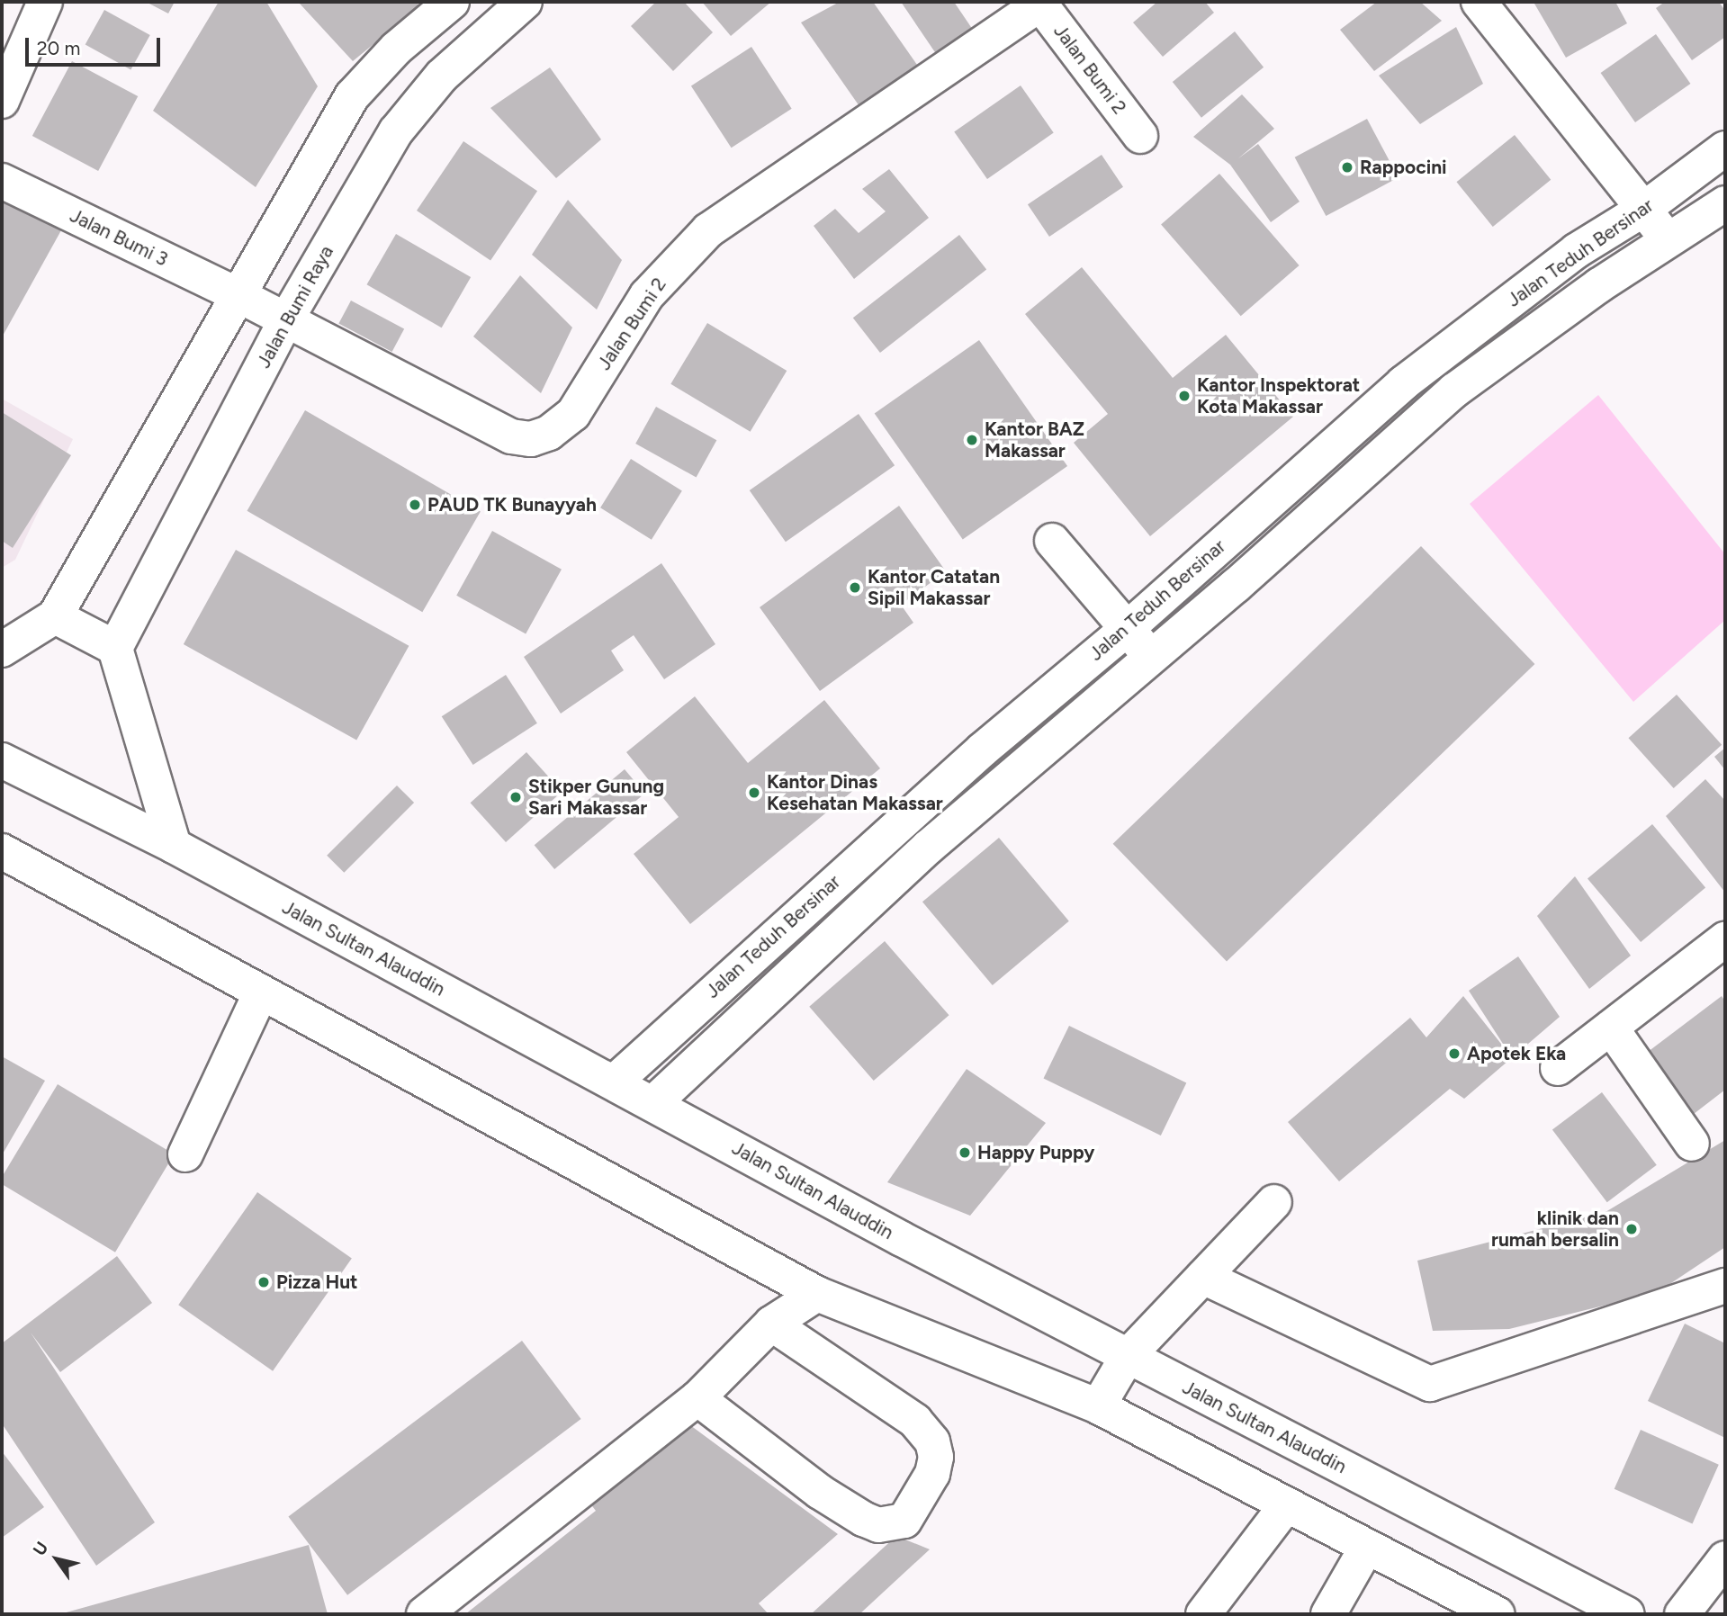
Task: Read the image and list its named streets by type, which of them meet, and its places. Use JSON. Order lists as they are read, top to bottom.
{
  "streets": {
    "main road": [
      "Jalan Bumi 2",
      "Jalan Bumi 3",
      "Jalan Teduh Bersinar",
      "Jalan Bumi Raya",
      "Jalan Sultan Alauddin"
    ]
  },
  "crossings": [
    ["Jalan Bumi 2", "Jalan Bumi 3"],
    ["Jalan Bumi 2", "Jalan Bumi Raya"],
    ["Jalan Teduh Bersinar", "Jalan Sultan Alauddin"]
  ],
  "places": [
    "Rappocini",
    "Kantor Inspektorat Kota Makassar",
    "Kantor BAZ Makassar",
    "PAUD TK Bunayyah",
    "Kantor Catatan Sipil Makassar",
    "Kantor Dinas Kesehatan Makassar",
    "Stikper Gunung Sari Makassar",
    "Apotek Eka",
    "Happy Puppy",
    "klinik dan rumah bersalin",
    "Pizza Hut"
  ],
  "scale_bar": "20 m",
  "north": "top left"
}
